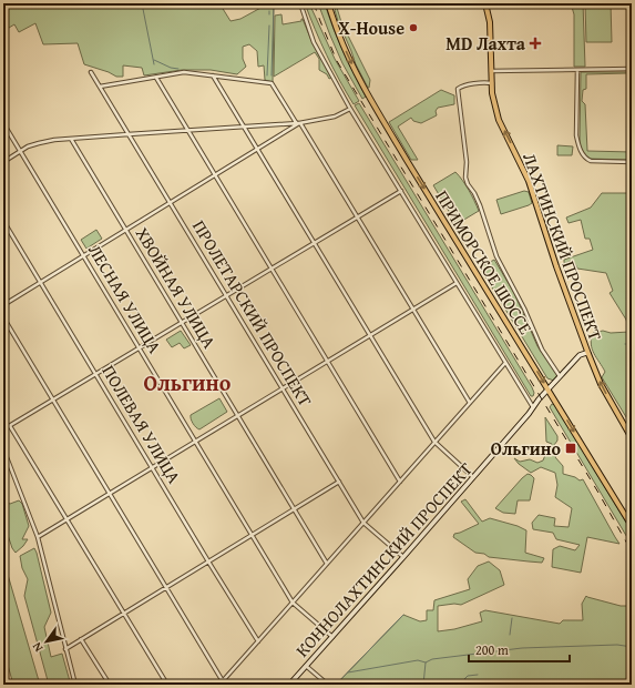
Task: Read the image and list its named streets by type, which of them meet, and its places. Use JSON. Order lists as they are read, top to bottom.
{
  "streets": {
    "main road": ["ЛАХТИНСКИЙ ПРОСПЕКТ", "ПРИМОРСКОЕ ШОССЕ", "КОННОЛАХТИНСКИЙ ПРОСПЕКТ"],
    "street": [
      "ХВОЙНАЯ УЛИЦА",
      "ЛЕСНАЯ УЛИЦА",
      "ПРОЛЕТАРСКИЙ ПРОСПЕКТ",
      "ПОЛЕВАЯ УЛИЦА"
    ]
  },
  "crossings": [
    ["ЛАХТИНСКИЙ ПРОСПЕКТ", "КОННОЛАХТИНСКИЙ ПРОСПЕКТ"],
    ["ПРИМОРСКОЕ ШОССЕ", "КОННОЛАХТИНСКИЙ ПРОСПЕКТ"],
    ["ЛЕСНАЯ УЛИЦА", "КОННОЛАХТИНСКИЙ ПРОСПЕКТ"],
    ["ПРОЛЕТАРСКИЙ ПРОСПЕКТ", "КОННОЛАХТИНСКИЙ ПРОСПЕКТ"]
  ],
  "one_way": ["ЛАХТИНСКИЙ ПРОСПЕКТ", "ПРИМОРСКОЕ ШОССЕ"],
  "districts": ["Ольгино"],
  "places": {
    "other": ["X-House"],
    "health": ["MD Лахта"],
    "transit": ["Ольгино"]
  },
  "scale_bar": "200 m",
  "north": "bottom left"
}
